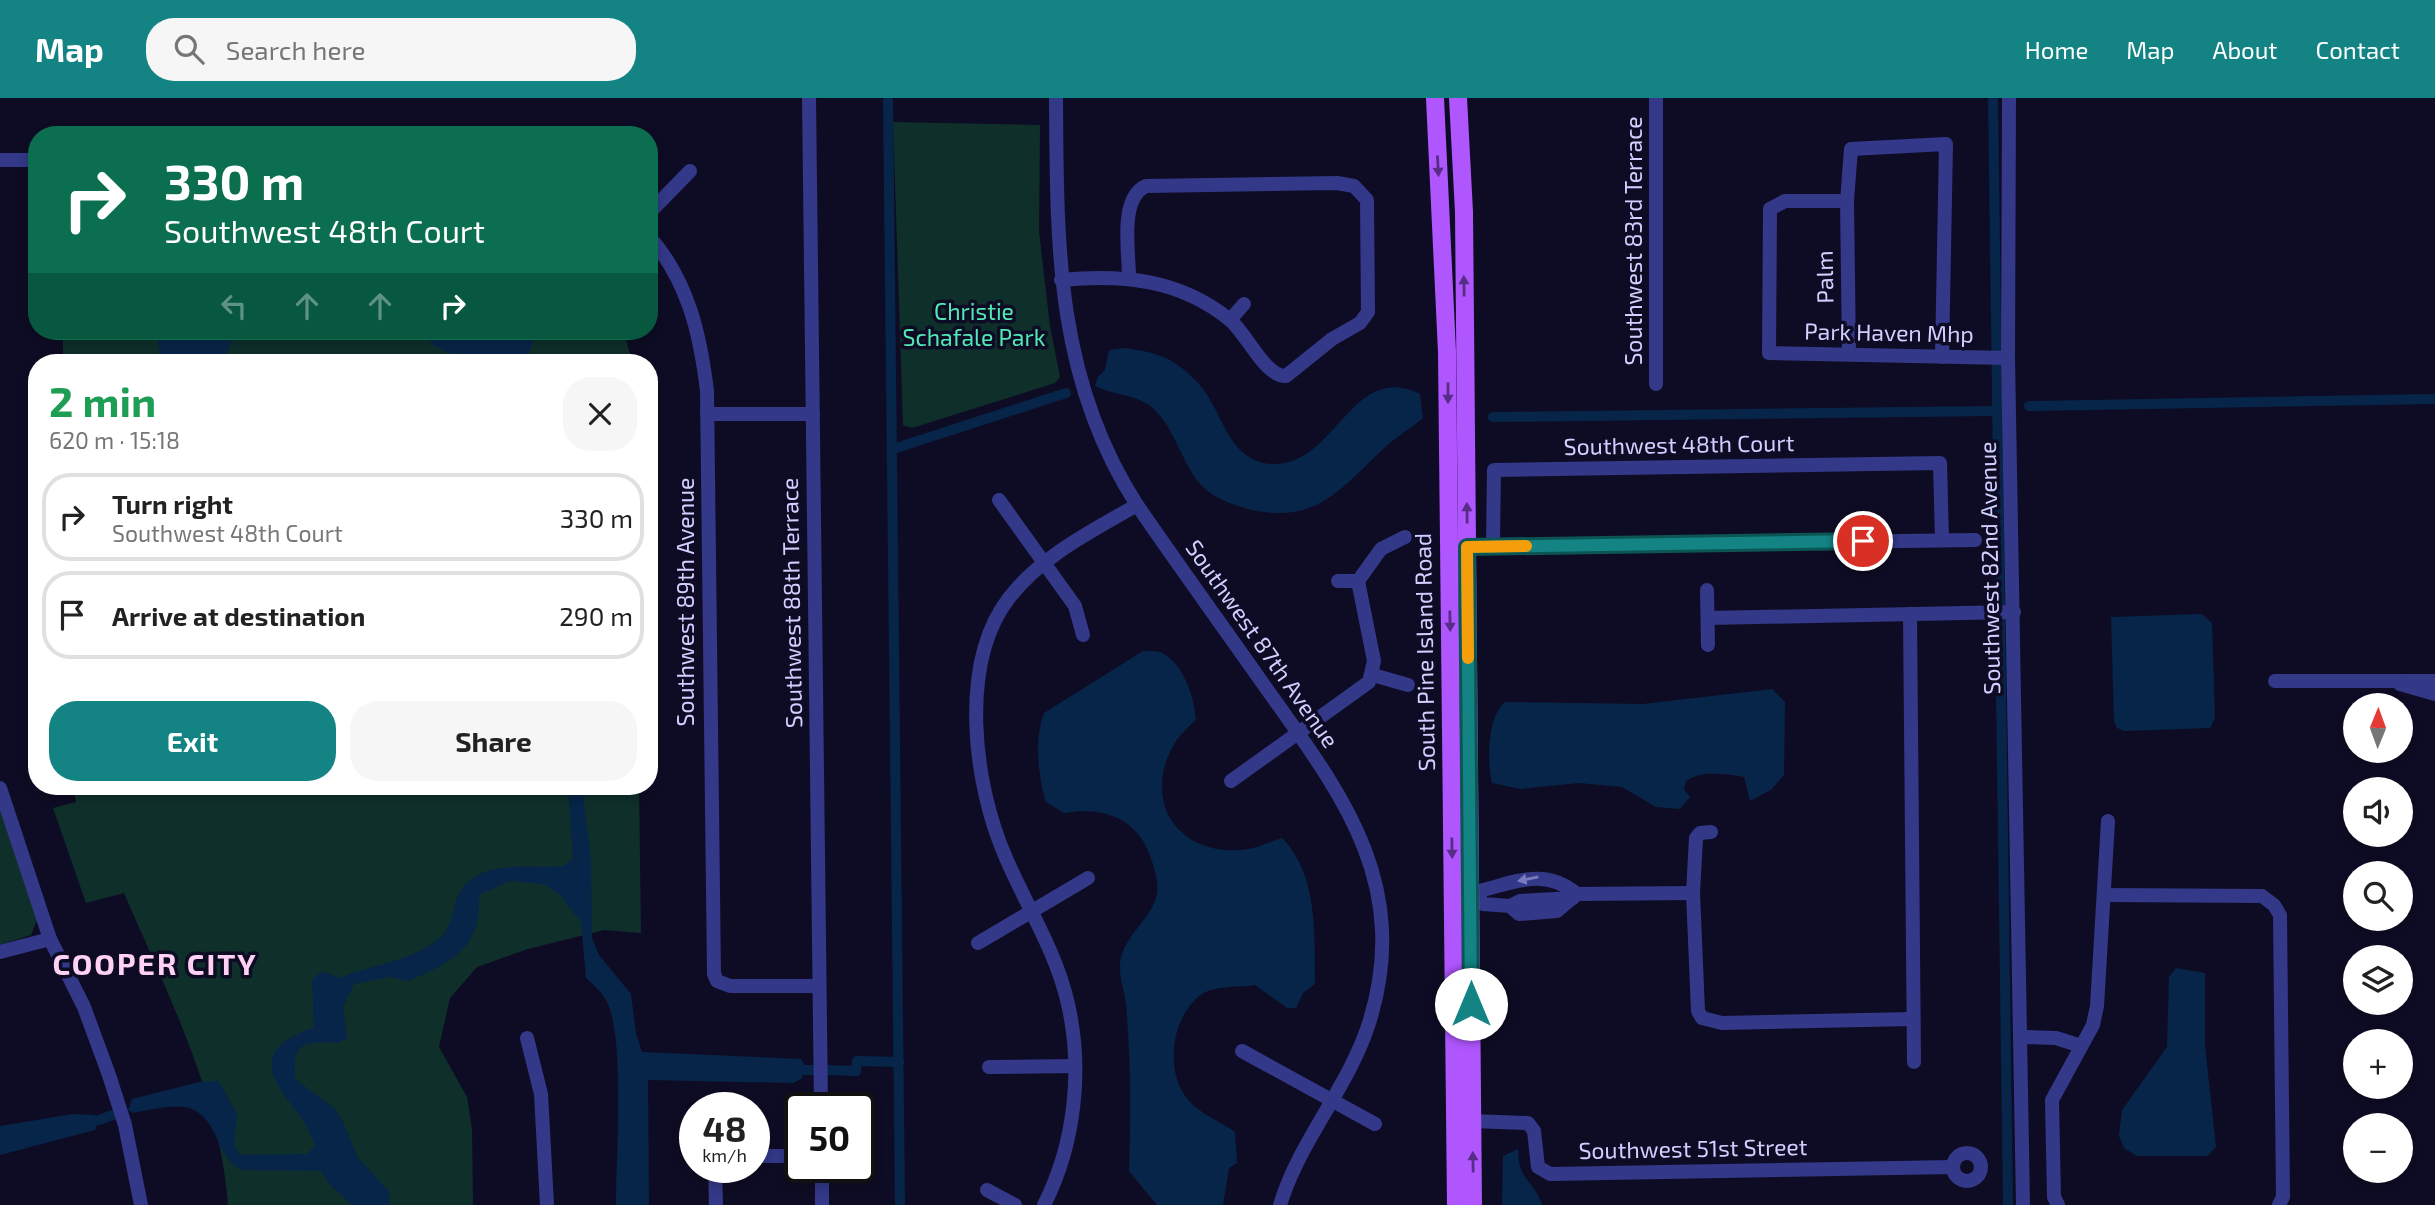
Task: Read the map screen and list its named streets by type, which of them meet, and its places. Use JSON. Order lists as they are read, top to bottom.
{
  "streets": {
    "main road": ["South Pine Island Road"],
    "street": [
      "Southwest 83rd Terrace",
      "Palm",
      "Park Haven Mhp",
      "Southwest 48th Court",
      "Southwest 82nd Avenue",
      "Southwest 89th Avenue",
      "Southwest 88th Terrace",
      "Southwest 87th Avenue",
      "Southwest 51st Street"
    ]
  },
  "crossings": [
    ["Palm", "Park Haven Mhp"],
    ["Park Haven Mhp", "Southwest 82nd Avenue"],
    ["Southwest 89th Avenue", "Southwest 88th Terrace"],
    ["South Pine Island Road", "Southwest 51st Street"]
  ],
  "districts": ["COOPER CITY"],
  "parks": ["Christie Schafale Park"],
  "north": "top",
  "page": {
    "header": "Map",
    "search": "Search here",
    "nav": [
      "Home",
      "Map",
      "About",
      "Contact"
    ],
    "turn": ["330 m", "Southwest 48th Court"],
    "heading": ["2 min", "620 m · 15:18"],
    "list": [
      {
        "name": "Turn right",
        "note": "Southwest 48th Court",
        "value": "330 m"
      },
      {
        "name": "Arrive at destination",
        "value": "290 m"
      }
    ],
    "buttons": ["Exit", "Share"],
    "map_buttons": ["+", "−"],
    "speed": "48 km/h",
    "limit": "50"
  }
}
